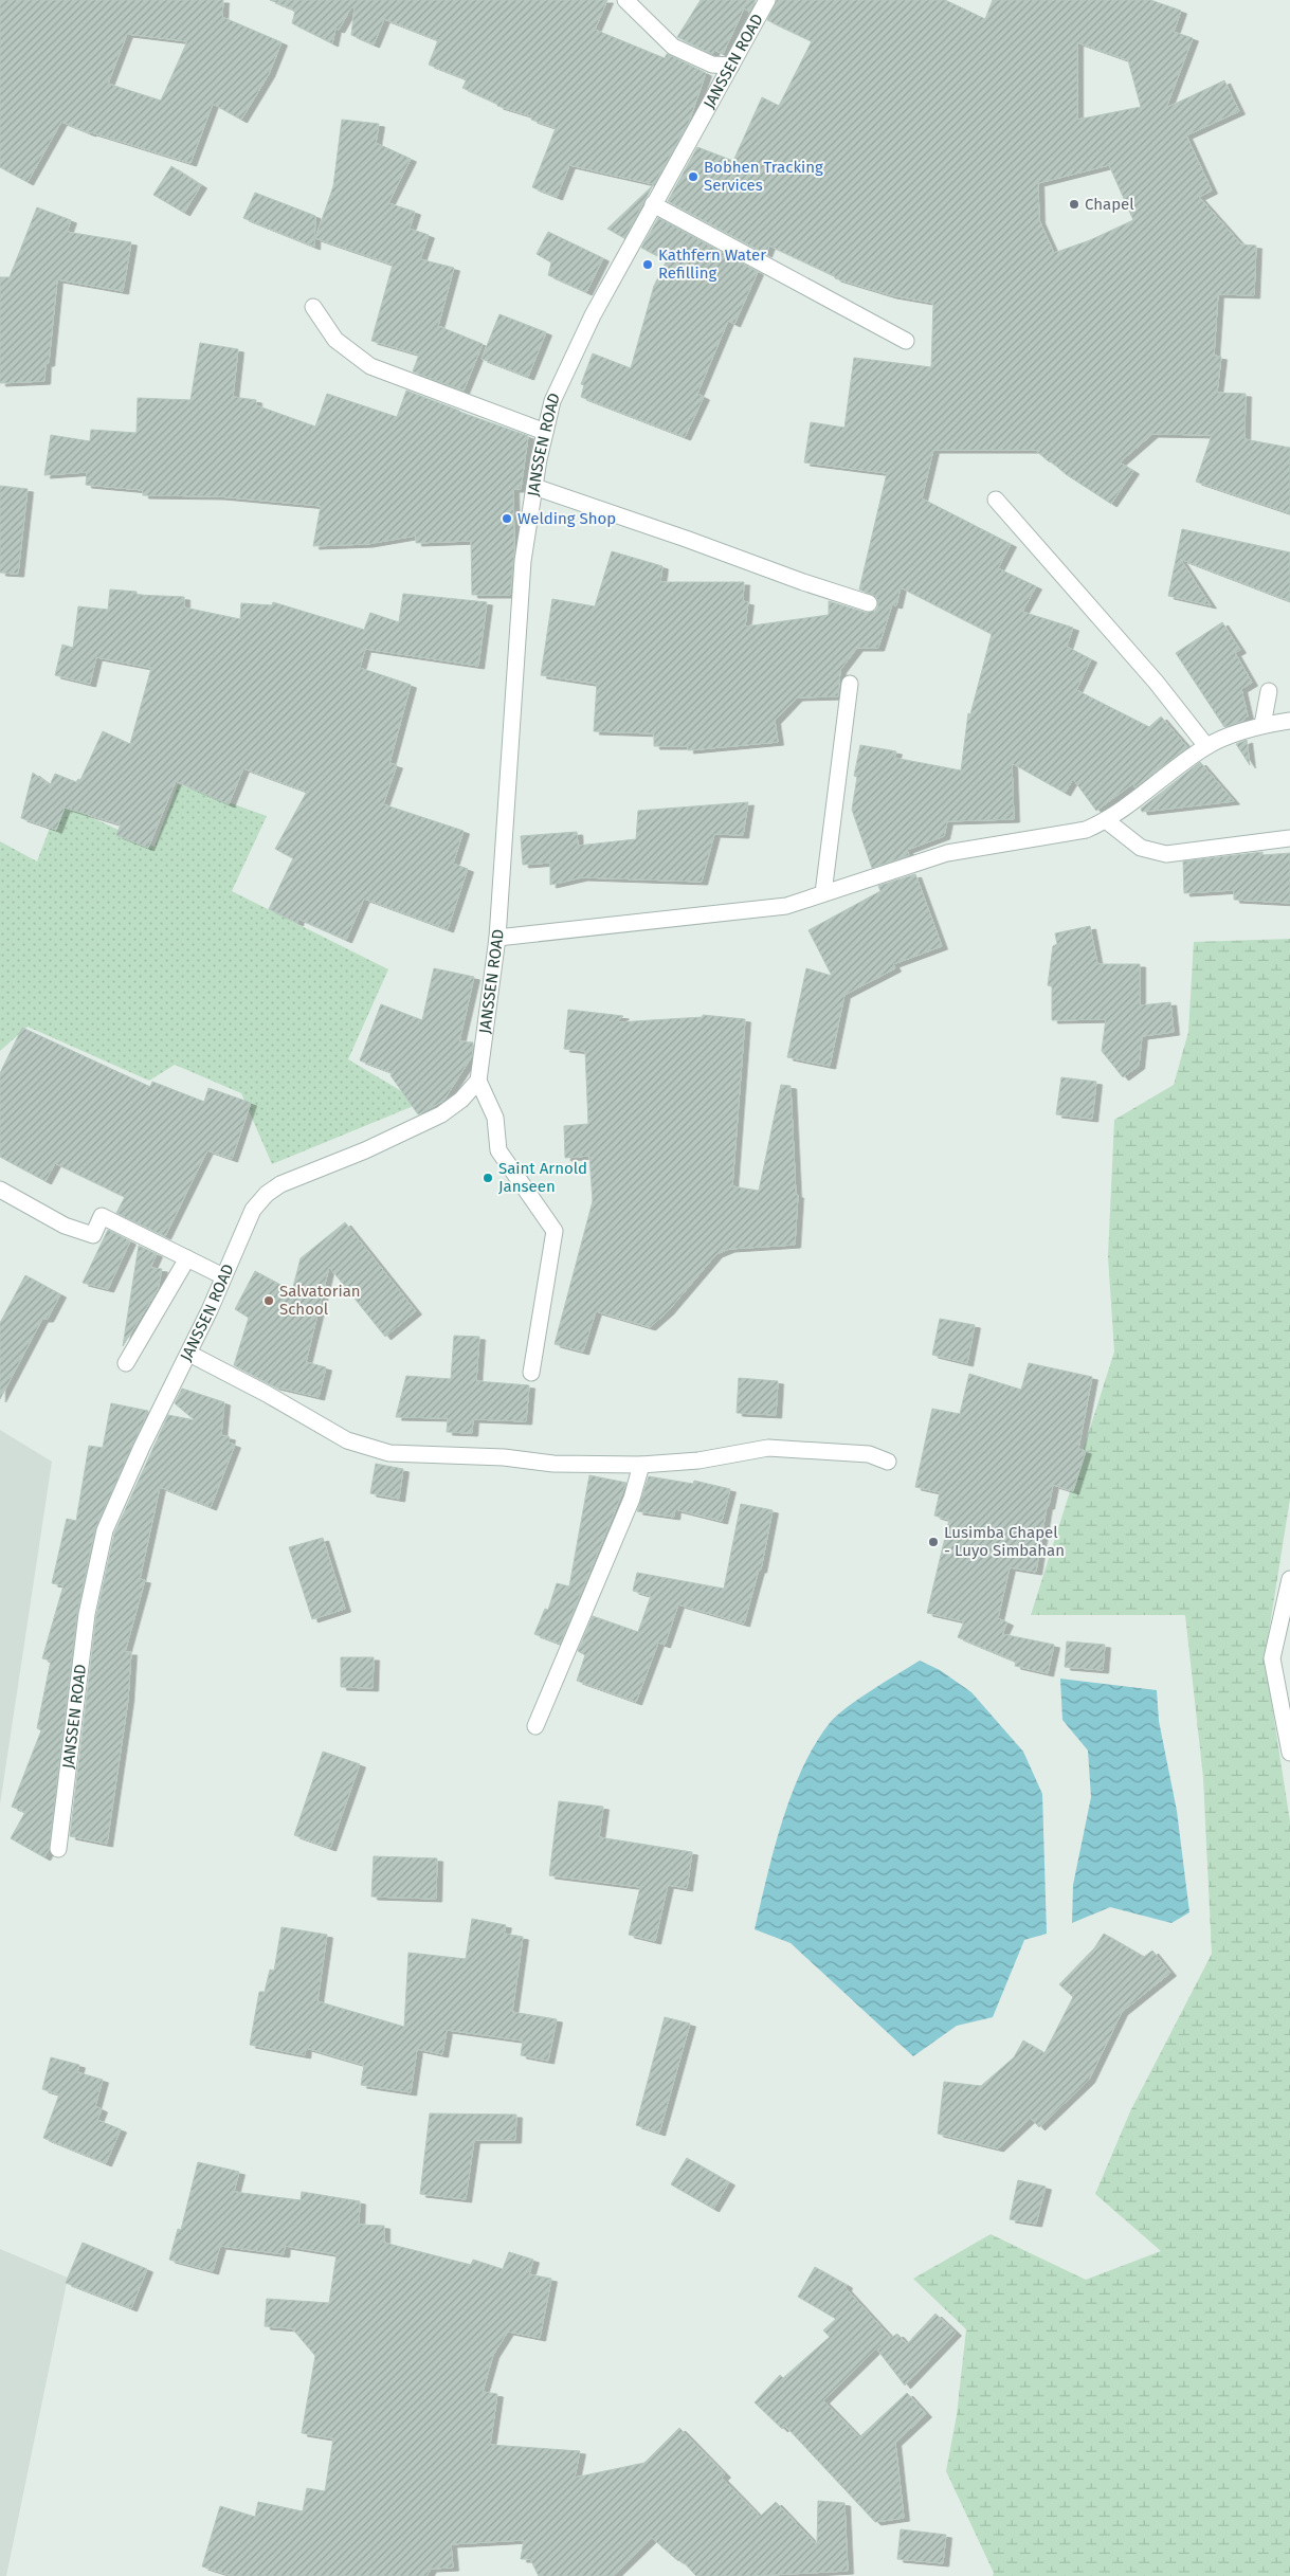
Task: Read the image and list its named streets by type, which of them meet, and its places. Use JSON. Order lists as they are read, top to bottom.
{
  "streets": {
    "street": ["JANSSEN ROAD"]
  },
  "places": [
    "Bobhen Tracking Services",
    "Chapel",
    "Kathfern Water Refilling",
    "Welding Shop",
    "Saint Arnold Janseen",
    "Salvatorian School",
    "Lusimba Chapel - Luyo Simbahan"
  ]
}
